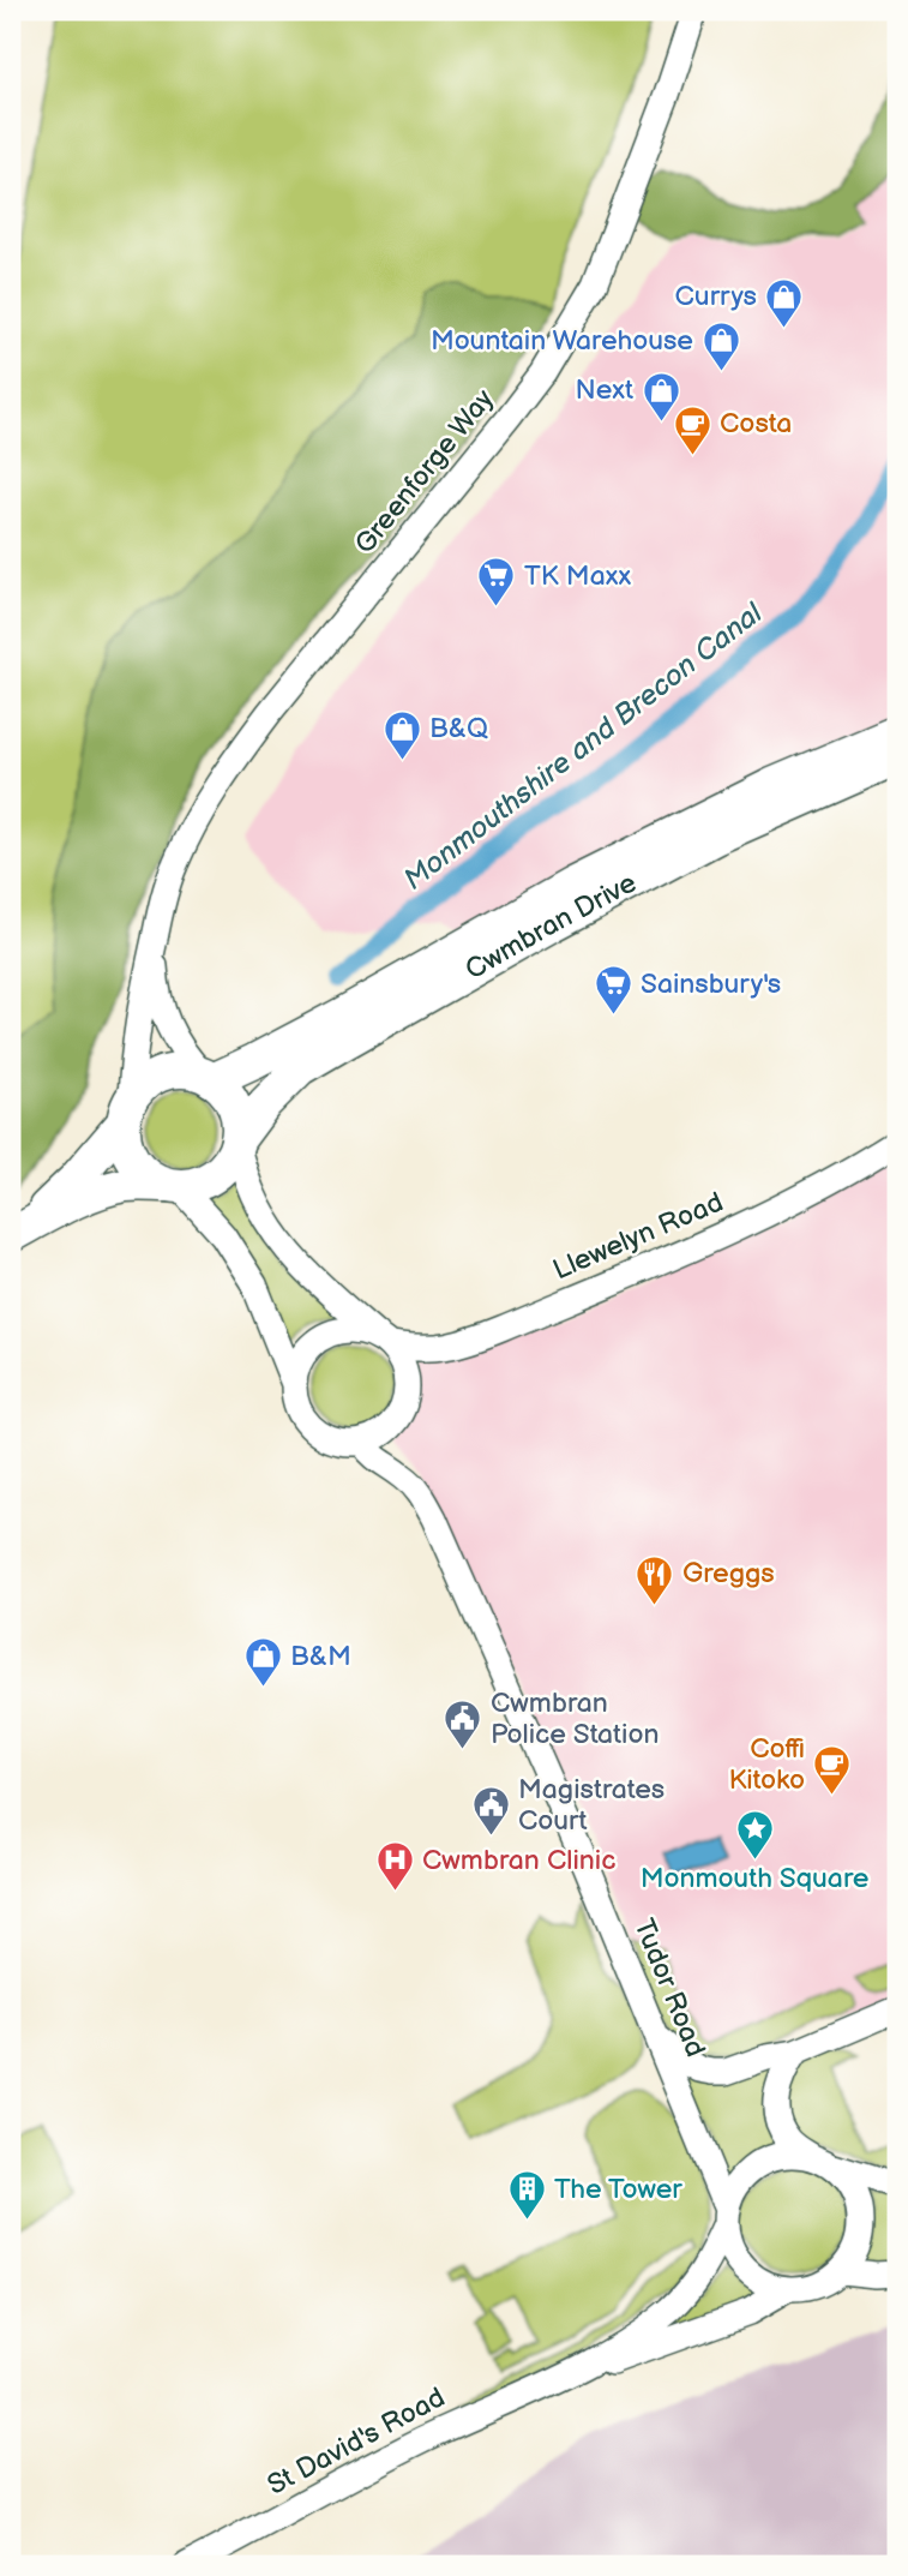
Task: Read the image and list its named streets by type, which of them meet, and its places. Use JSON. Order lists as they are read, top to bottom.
{
  "streets": {
    "main road": ["Cwmbran Drive"],
    "street": [
      "Greenforge Way",
      "Llewelyn Road",
      "Tudor Road",
      "St David's Road"
    ]
  },
  "crossings": [
    ["Greenforge Way", "Cwmbran Drive"],
    ["Llewelyn Road", "Tudor Road"],
    ["Tudor Road", "St David's Road"]
  ],
  "water": ["Monmouthshire and Brecon Canal"],
  "places": {
    "shop": [
      "Currys",
      "Mountain Warehouse",
      "Next",
      "B&Q",
      "B&M"
    ],
    "cafe": ["Costa", "Coffi Kitoko"],
    "supermarket": ["TK Maxx", "Sainsbury's"],
    "restaurant": ["Greggs"],
    "public building": ["Cwmbran Police Station", "Magistrates Court"],
    "place": ["Monmouth Square"],
    "hospital": ["Cwmbran Clinic"],
    "building": ["The Tower"]
  }
}
